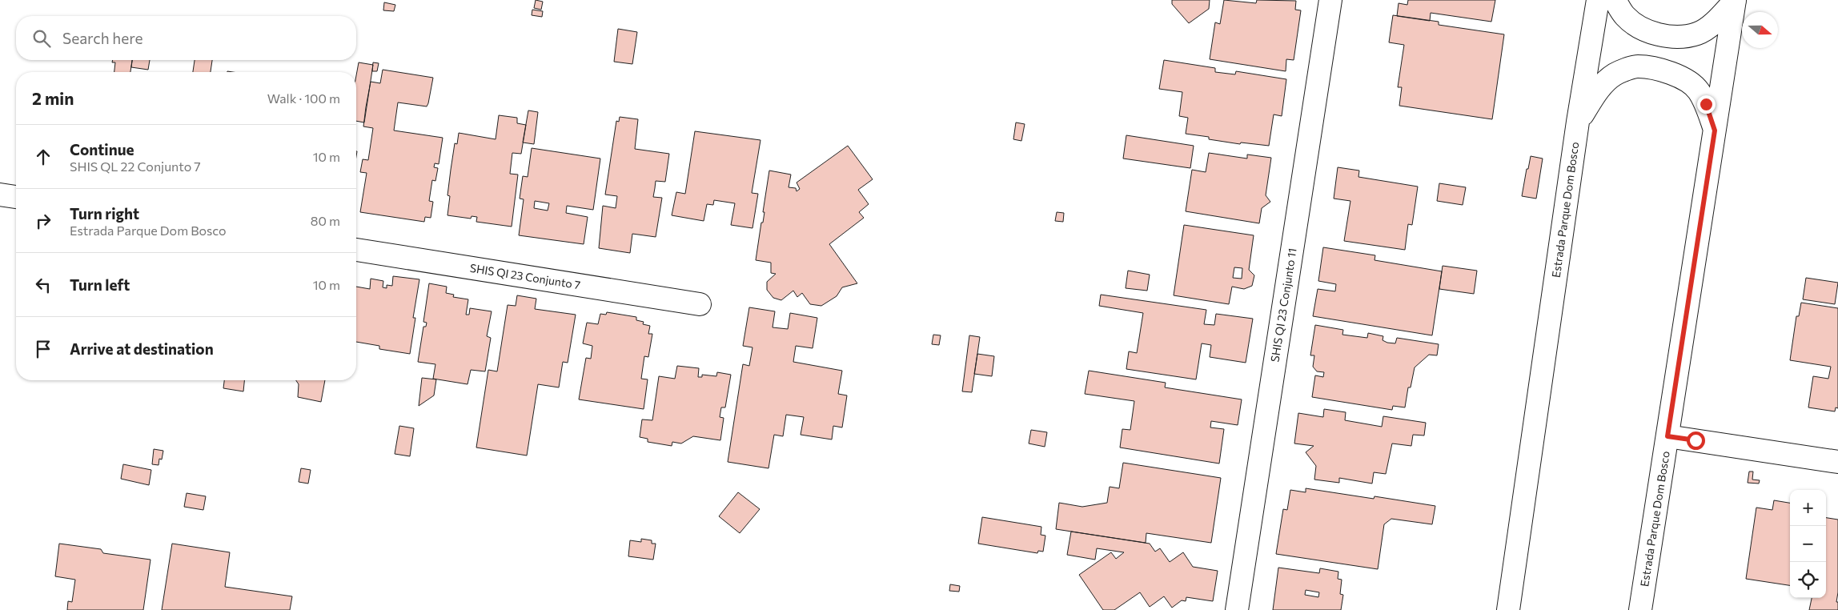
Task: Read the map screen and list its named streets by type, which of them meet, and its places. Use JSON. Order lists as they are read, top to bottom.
{
  "streets": {
    "main road": ["Estrada Parque Dom Bosco", "SHIS QI 23 Conjunto 7", "SHIS QI 23 Conjunto 11"]
  },
  "north": "right",
  "page": {
    "search": "Search here",
    "heading": ["2 min", "Walk · 100 m"],
    "list": [
      ["Continue", "SHIS QL 22 Conjunto 7", "10 m"],
      ["Turn right", "Estrada Parque Dom Bosco", "80 m"],
      ["Turn left", "10 m"],
      "Arrive at destination"
    ],
    "map_buttons": ["+", "−"]
  }
}
